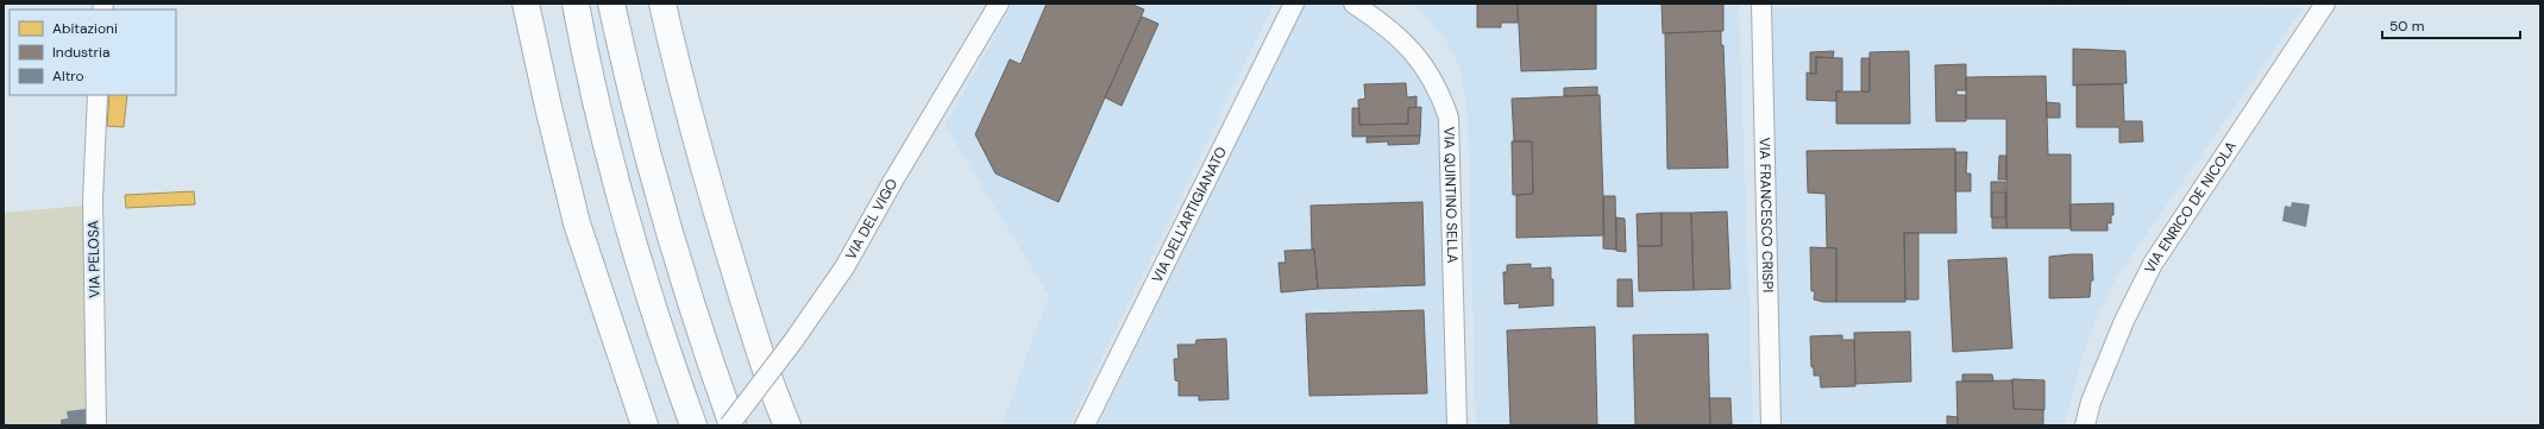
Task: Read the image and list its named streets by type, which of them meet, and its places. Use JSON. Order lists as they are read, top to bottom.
{
  "streets": {
    "street": [
      "VIA QUINTINO SELLA",
      "VIA ENRICO DE NICOLA",
      "VIA DELL'ARTIGIANATO",
      "VIA FRANCESCO CRISPI",
      "VIA DEL VIGO",
      "VIA PELOSA"
    ]
  },
  "legend": ["Abitazioni", "Industria", "Altro"],
  "scale_bar": "50 m"
}
